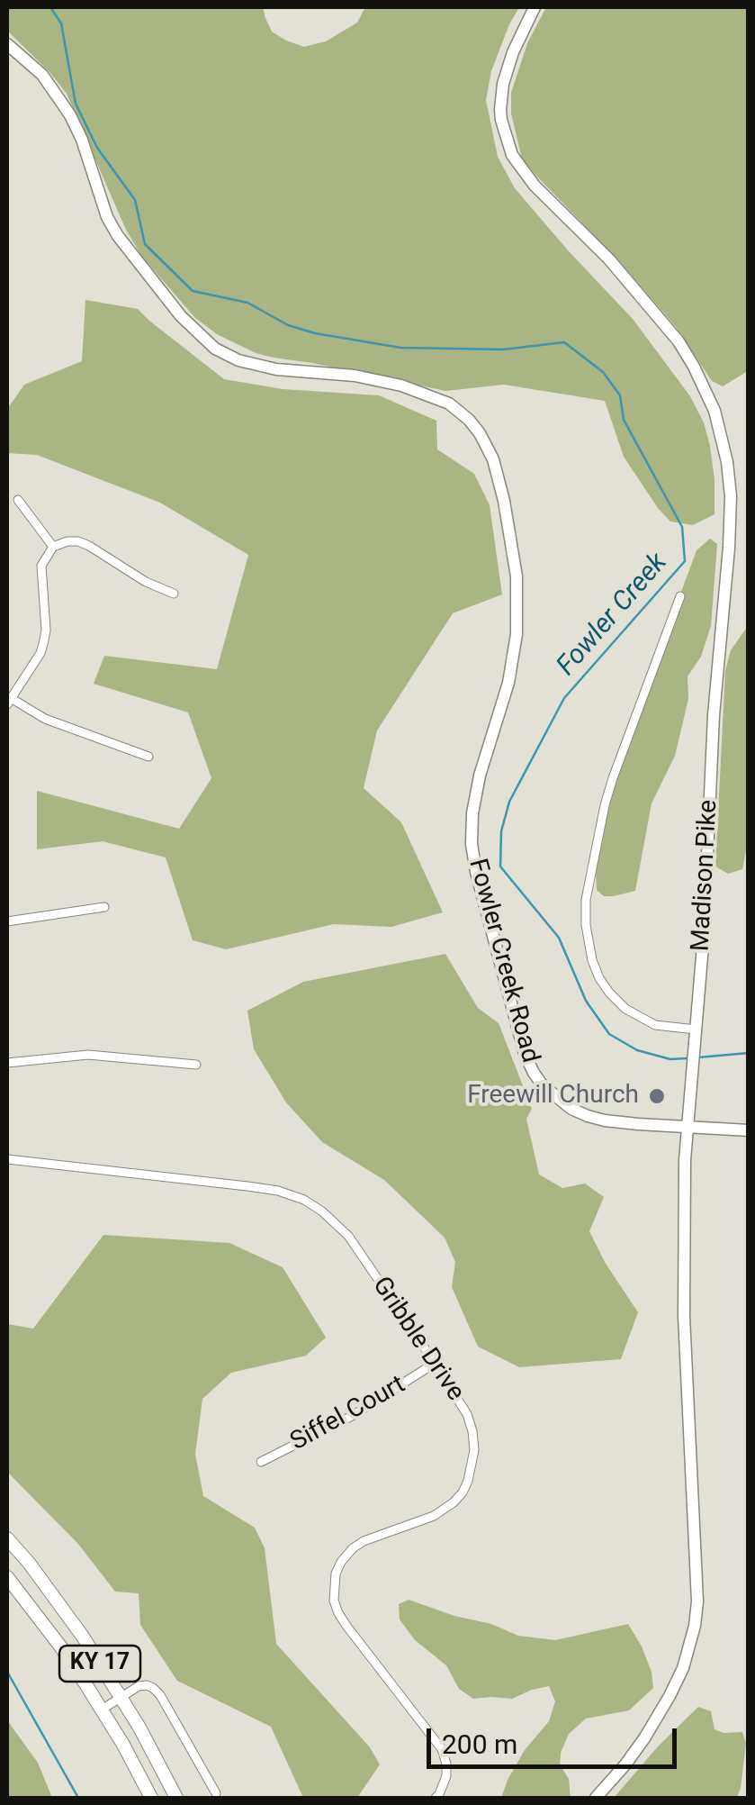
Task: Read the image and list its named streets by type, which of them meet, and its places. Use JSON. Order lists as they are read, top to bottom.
{
  "streets": {
    "main road": ["KY 17"],
    "street": [
      "Madison Pike",
      "Fowler Creek Road",
      "Gribble Drive",
      "Siffel Court"
    ]
  },
  "crossings": [
    ["Madison Pike", "Fowler Creek Road"],
    ["Gribble Drive", "Siffel Court"]
  ],
  "water": ["Fowler Creek"],
  "places": ["Freewill Church"],
  "scale_bar": "200 m"
}
